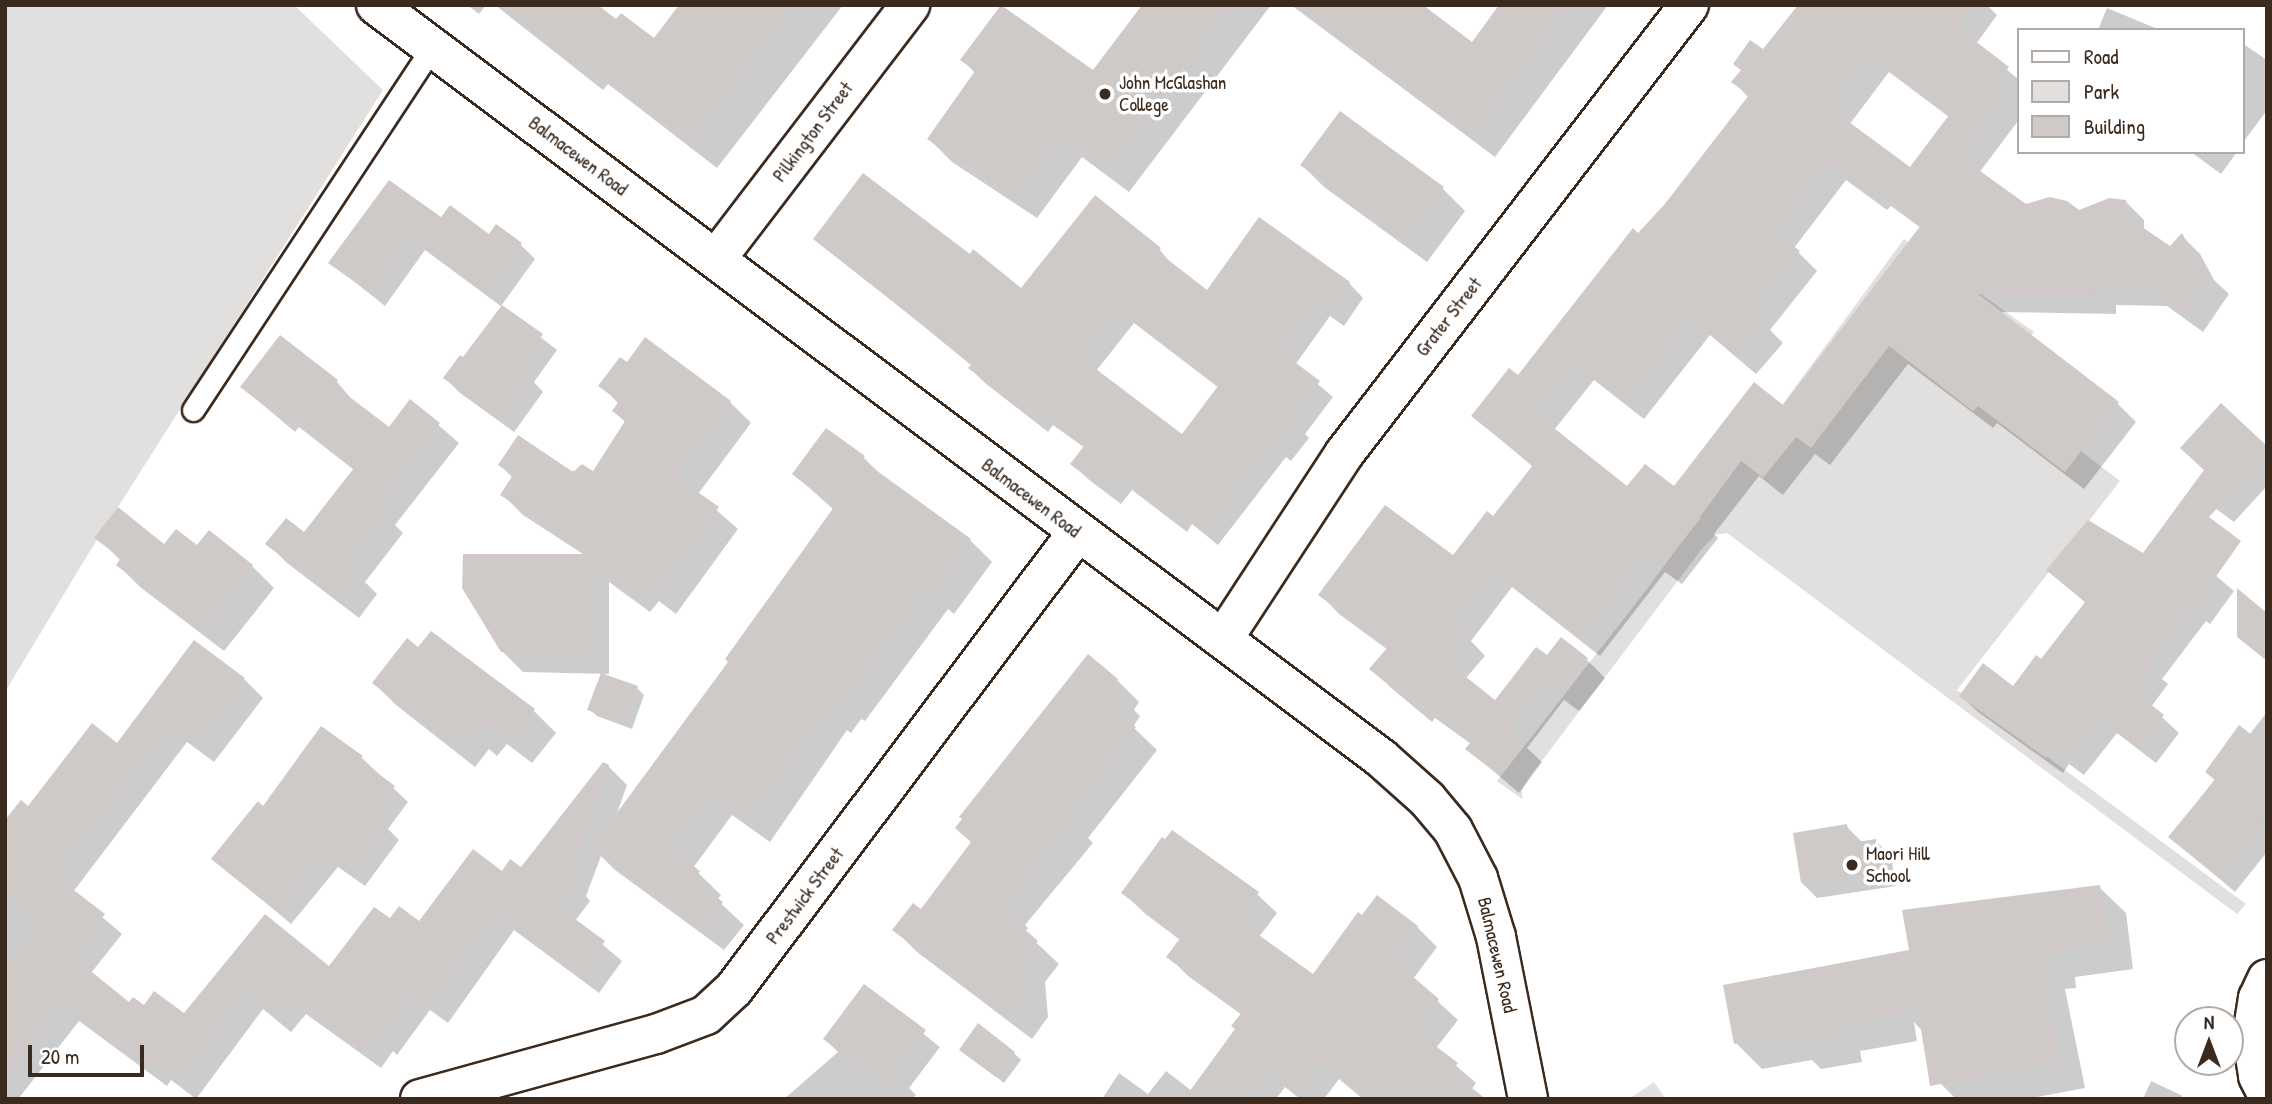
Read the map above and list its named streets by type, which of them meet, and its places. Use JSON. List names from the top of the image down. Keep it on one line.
{"streets":{"street":["Pilkington Street","Balmacewen Road","Grater Street","Prestwick Street"]},"crossings":[["Pilkington Street","Balmacewen Road"],["Balmacewen Road","Grater Street"],["Balmacewen Road","Prestwick Street"]],"places":["John McGlashan College","Maori Hill School"],"legend":["Road","Park","Building"],"scale_bar":"20 m","north":"top"}
